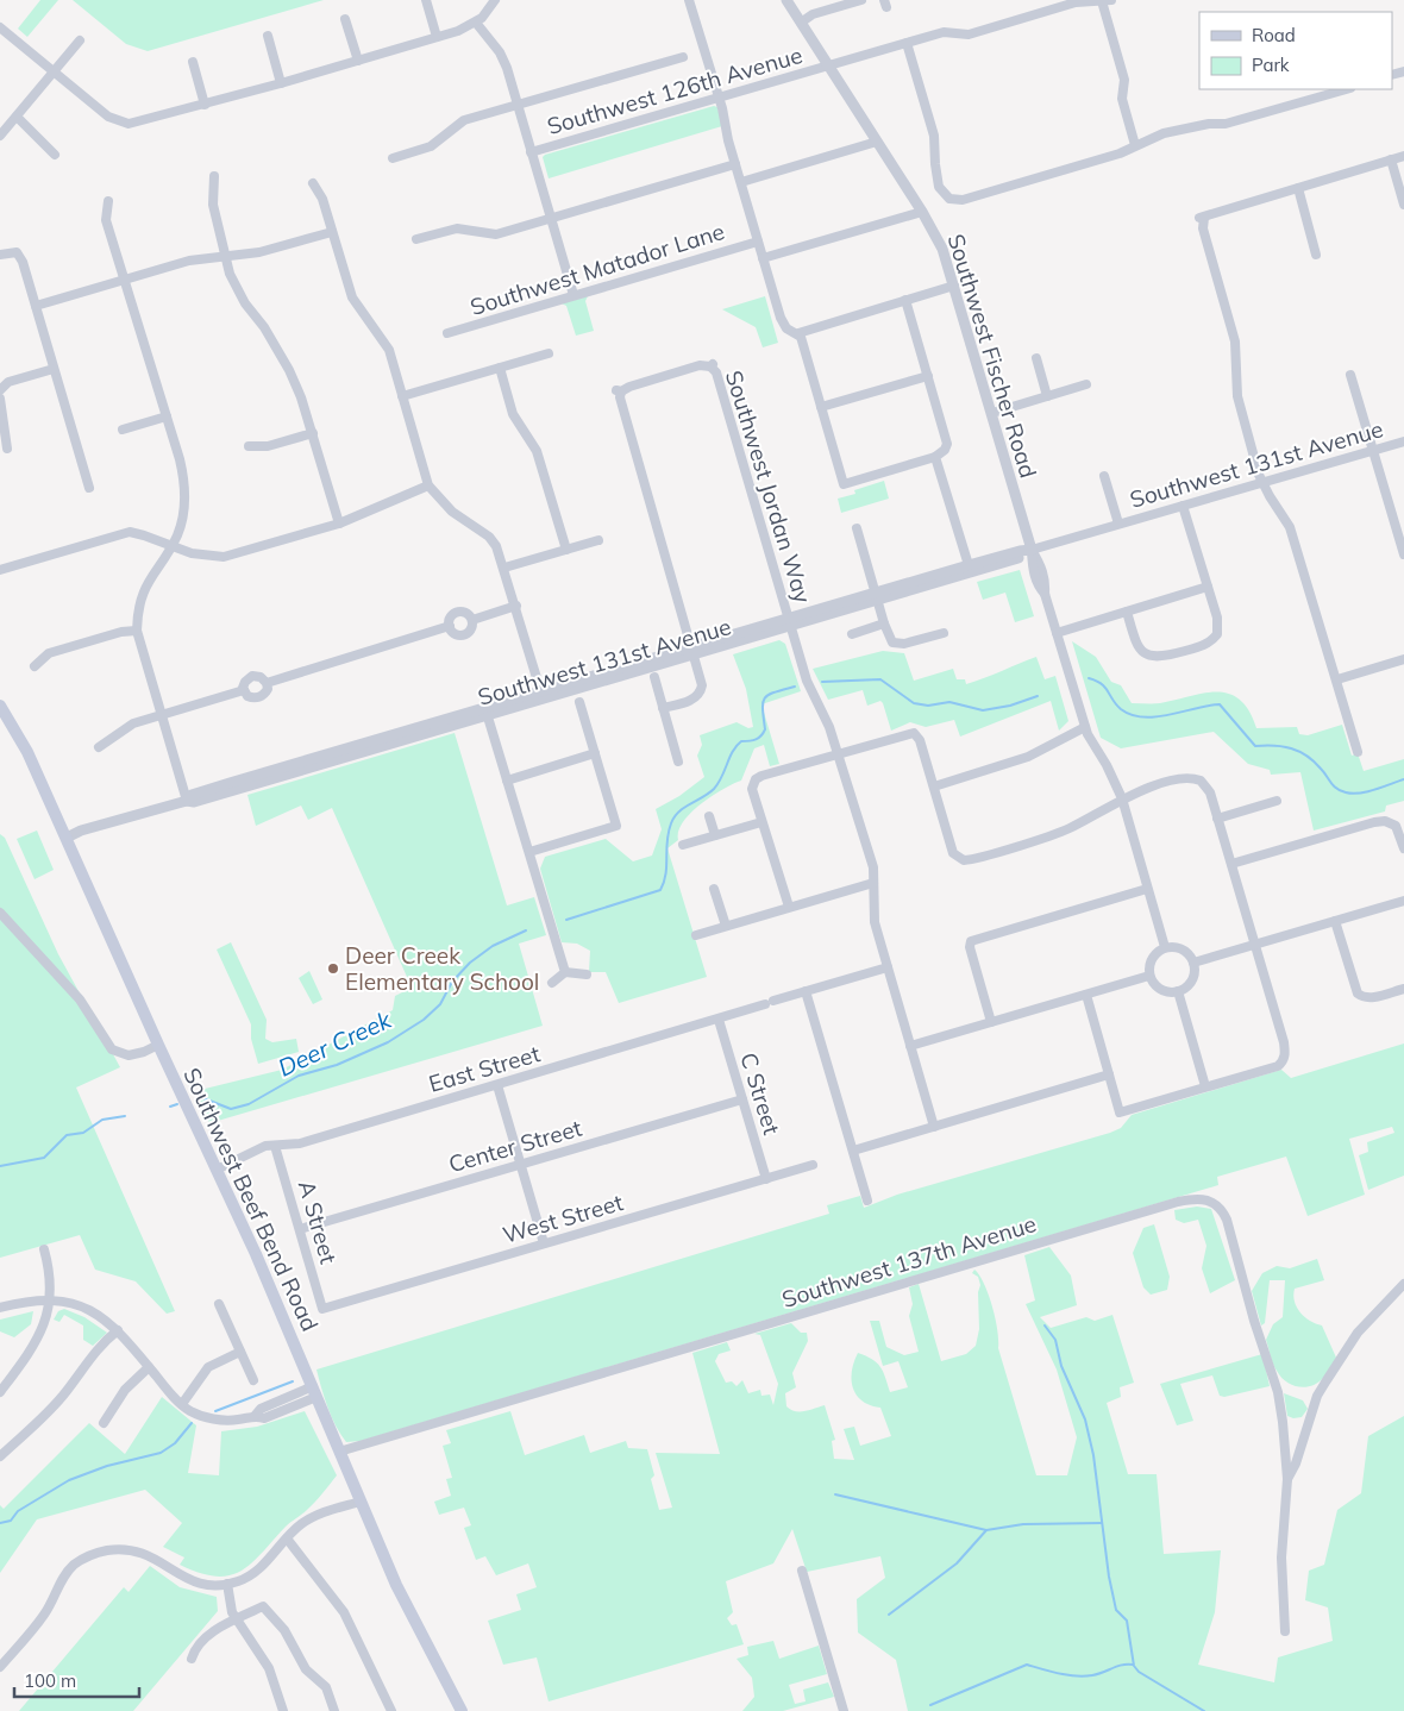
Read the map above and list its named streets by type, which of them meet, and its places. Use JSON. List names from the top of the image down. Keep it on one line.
{"streets":{"main road":["Southwest Beef Bend Road"],"street":["Southwest 126th Avenue","Southwest Matador Lane","Southwest Fischer Road","Southwest 131st Avenue","Southwest Jordan Way","East Street","C Street","Center Street","West Street","A Street","Southwest 137th Avenue"]},"crossings":[["Southwest 126th Avenue","Southwest Fischer Road"],["Southwest Fischer Road","Southwest 131st Avenue"],["Southwest 131st Avenue","Southwest Jordan Way"],["Southwest 131st Avenue","Southwest Beef Bend Road"],["Southwest Jordan Way","East Street"],["East Street","C Street"],["East Street","Southwest Beef Bend Road"],["East Street","A Street"],["C Street","Center Street"],["C Street","West Street"],["Center Street","A Street"],["Southwest Beef Bend Road","Southwest 137th Avenue"],["West Street","A Street"]],"water":["Deer Creek"],"places":["Deer Creek Elementary School"],"legend":["Road","Park"],"scale_bar":"100 m"}
